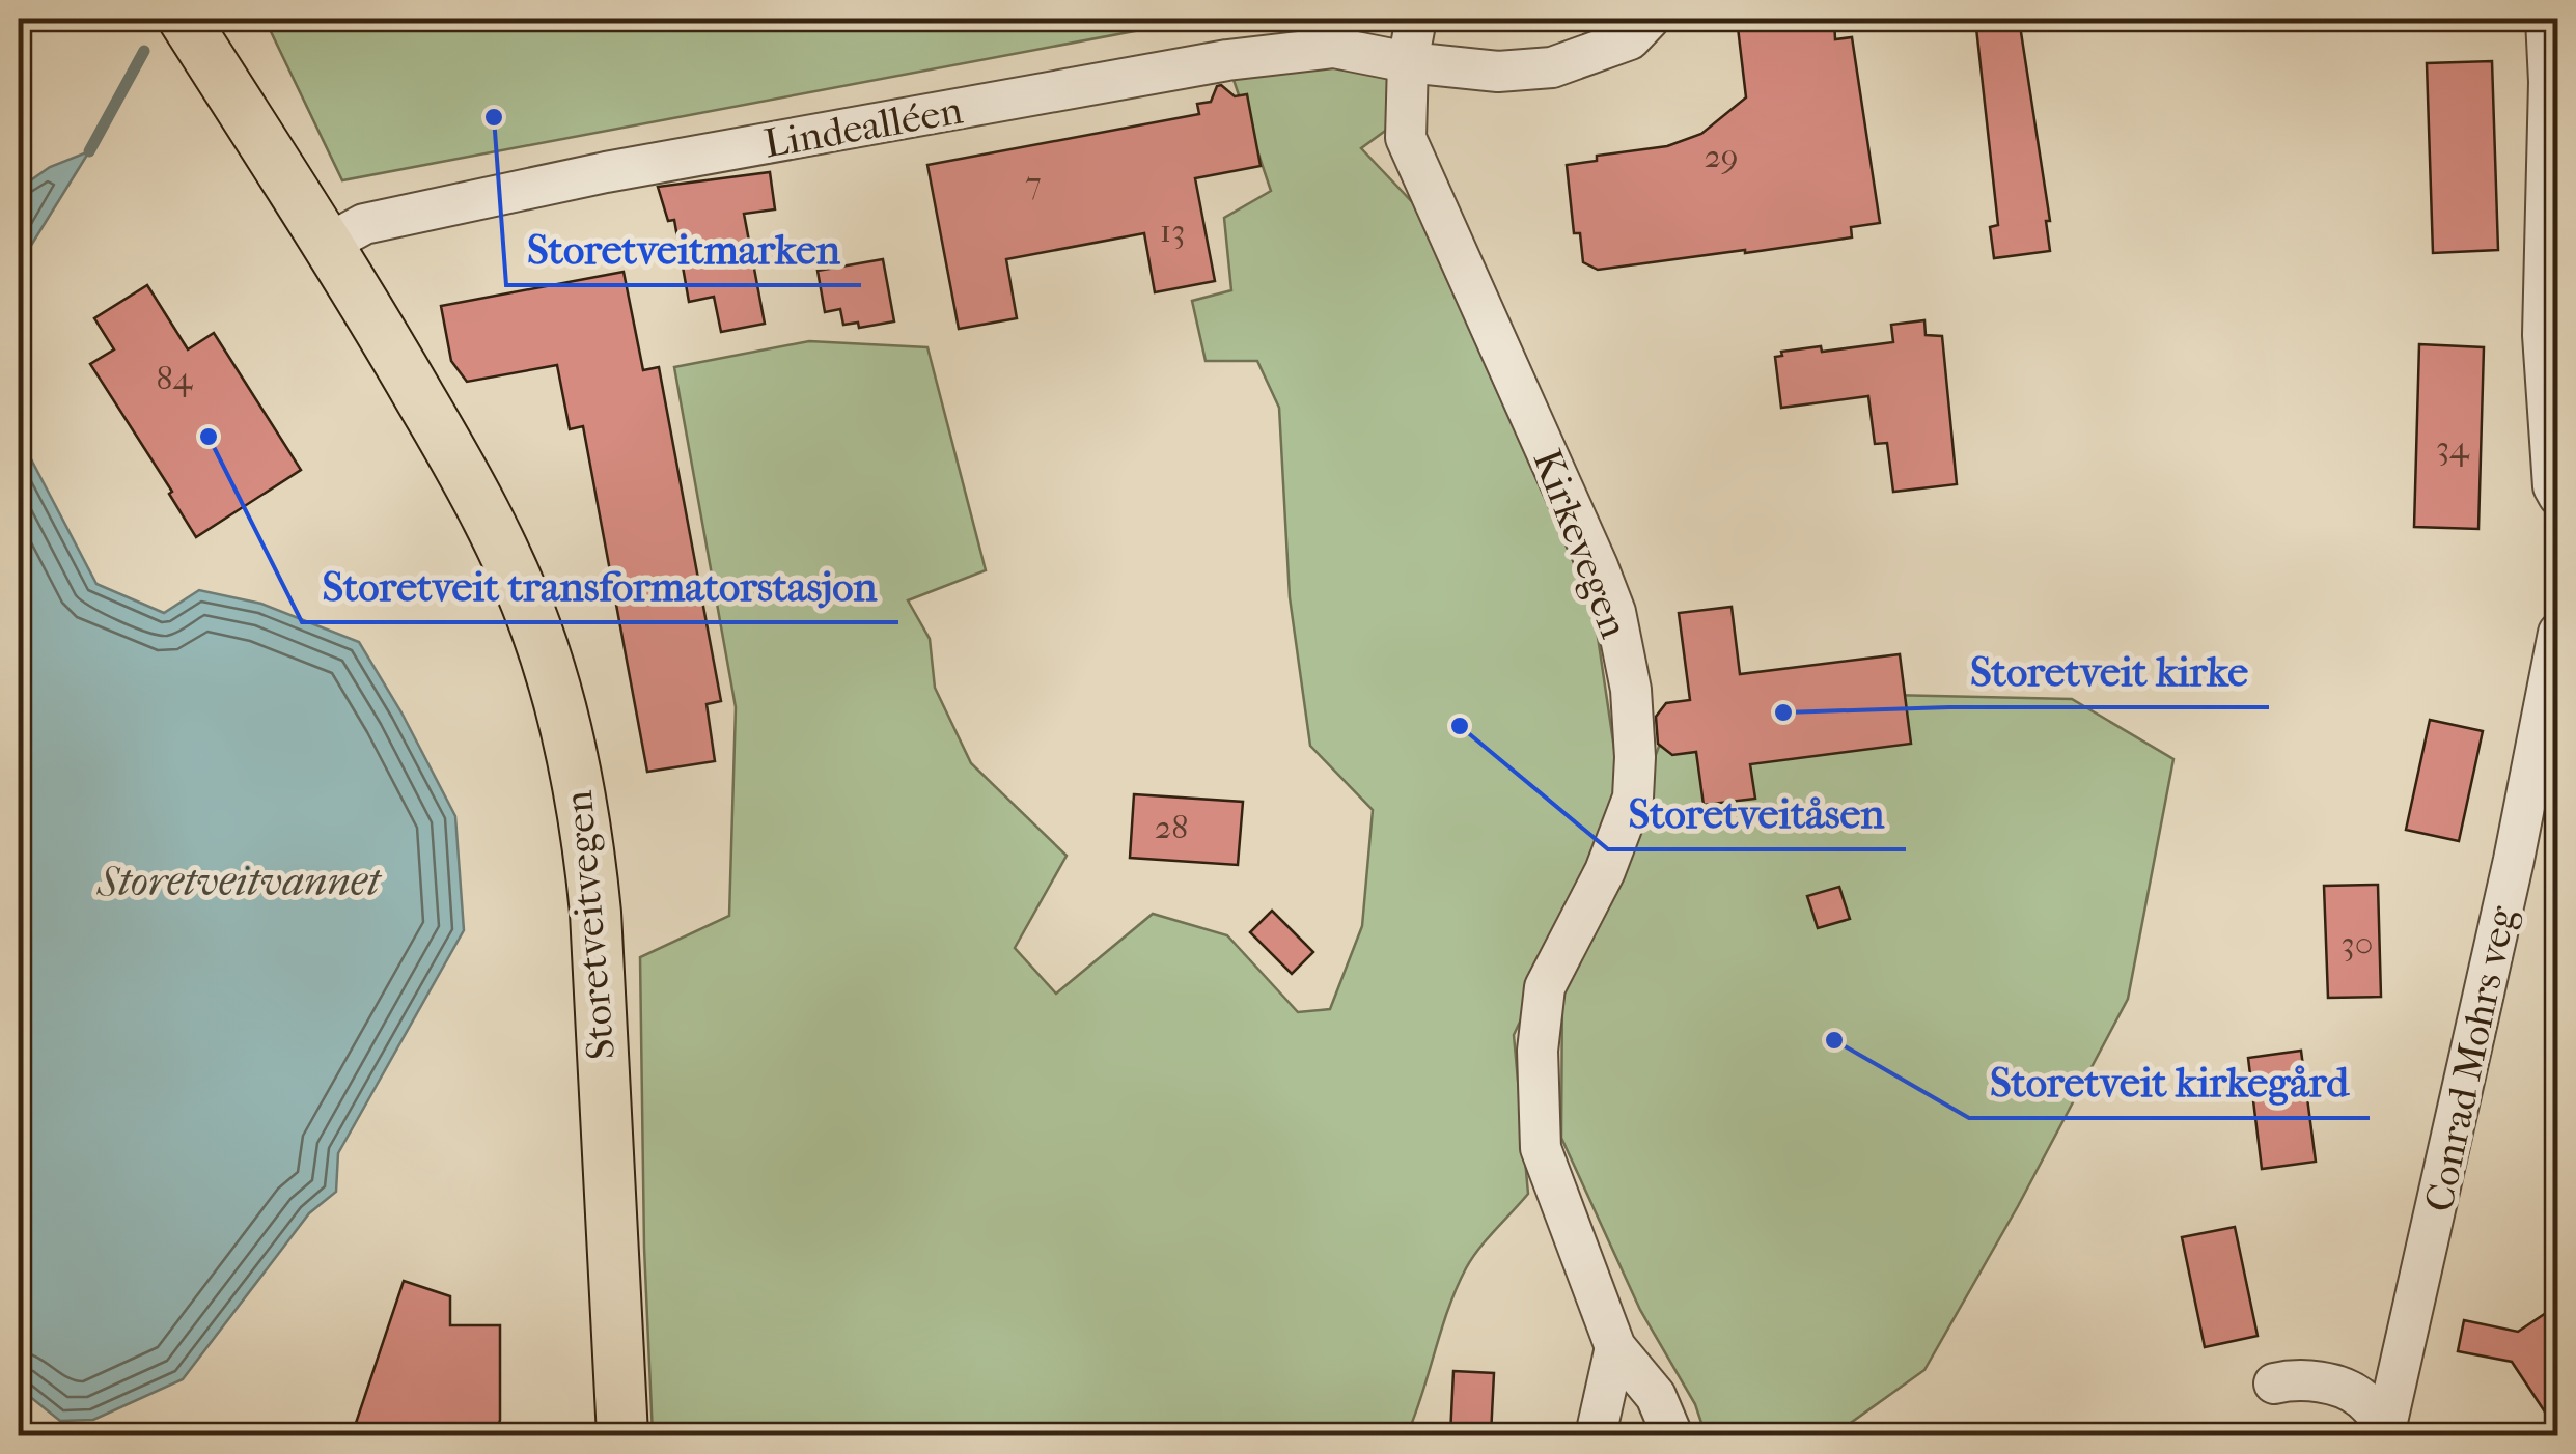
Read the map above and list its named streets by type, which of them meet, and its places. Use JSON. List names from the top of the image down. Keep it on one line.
{"streets":{"main road":["Storetveitvegen"],"street":["Lindealléen","Kirkevegen","Conrad Mohrs veg"]},"crossings":[["Lindealléen","Kirkevegen"],["Lindealléen","Storetveitvegen"]],"water":["Storetveitvannet"],"places":["Storetveitmarken","Storetveit transformatorstasjon","Storetveit kirke","Storetveitåsen","Storetveit kirkegård"],"house_numbers":["29","7","13","84","34","28","30"]}
